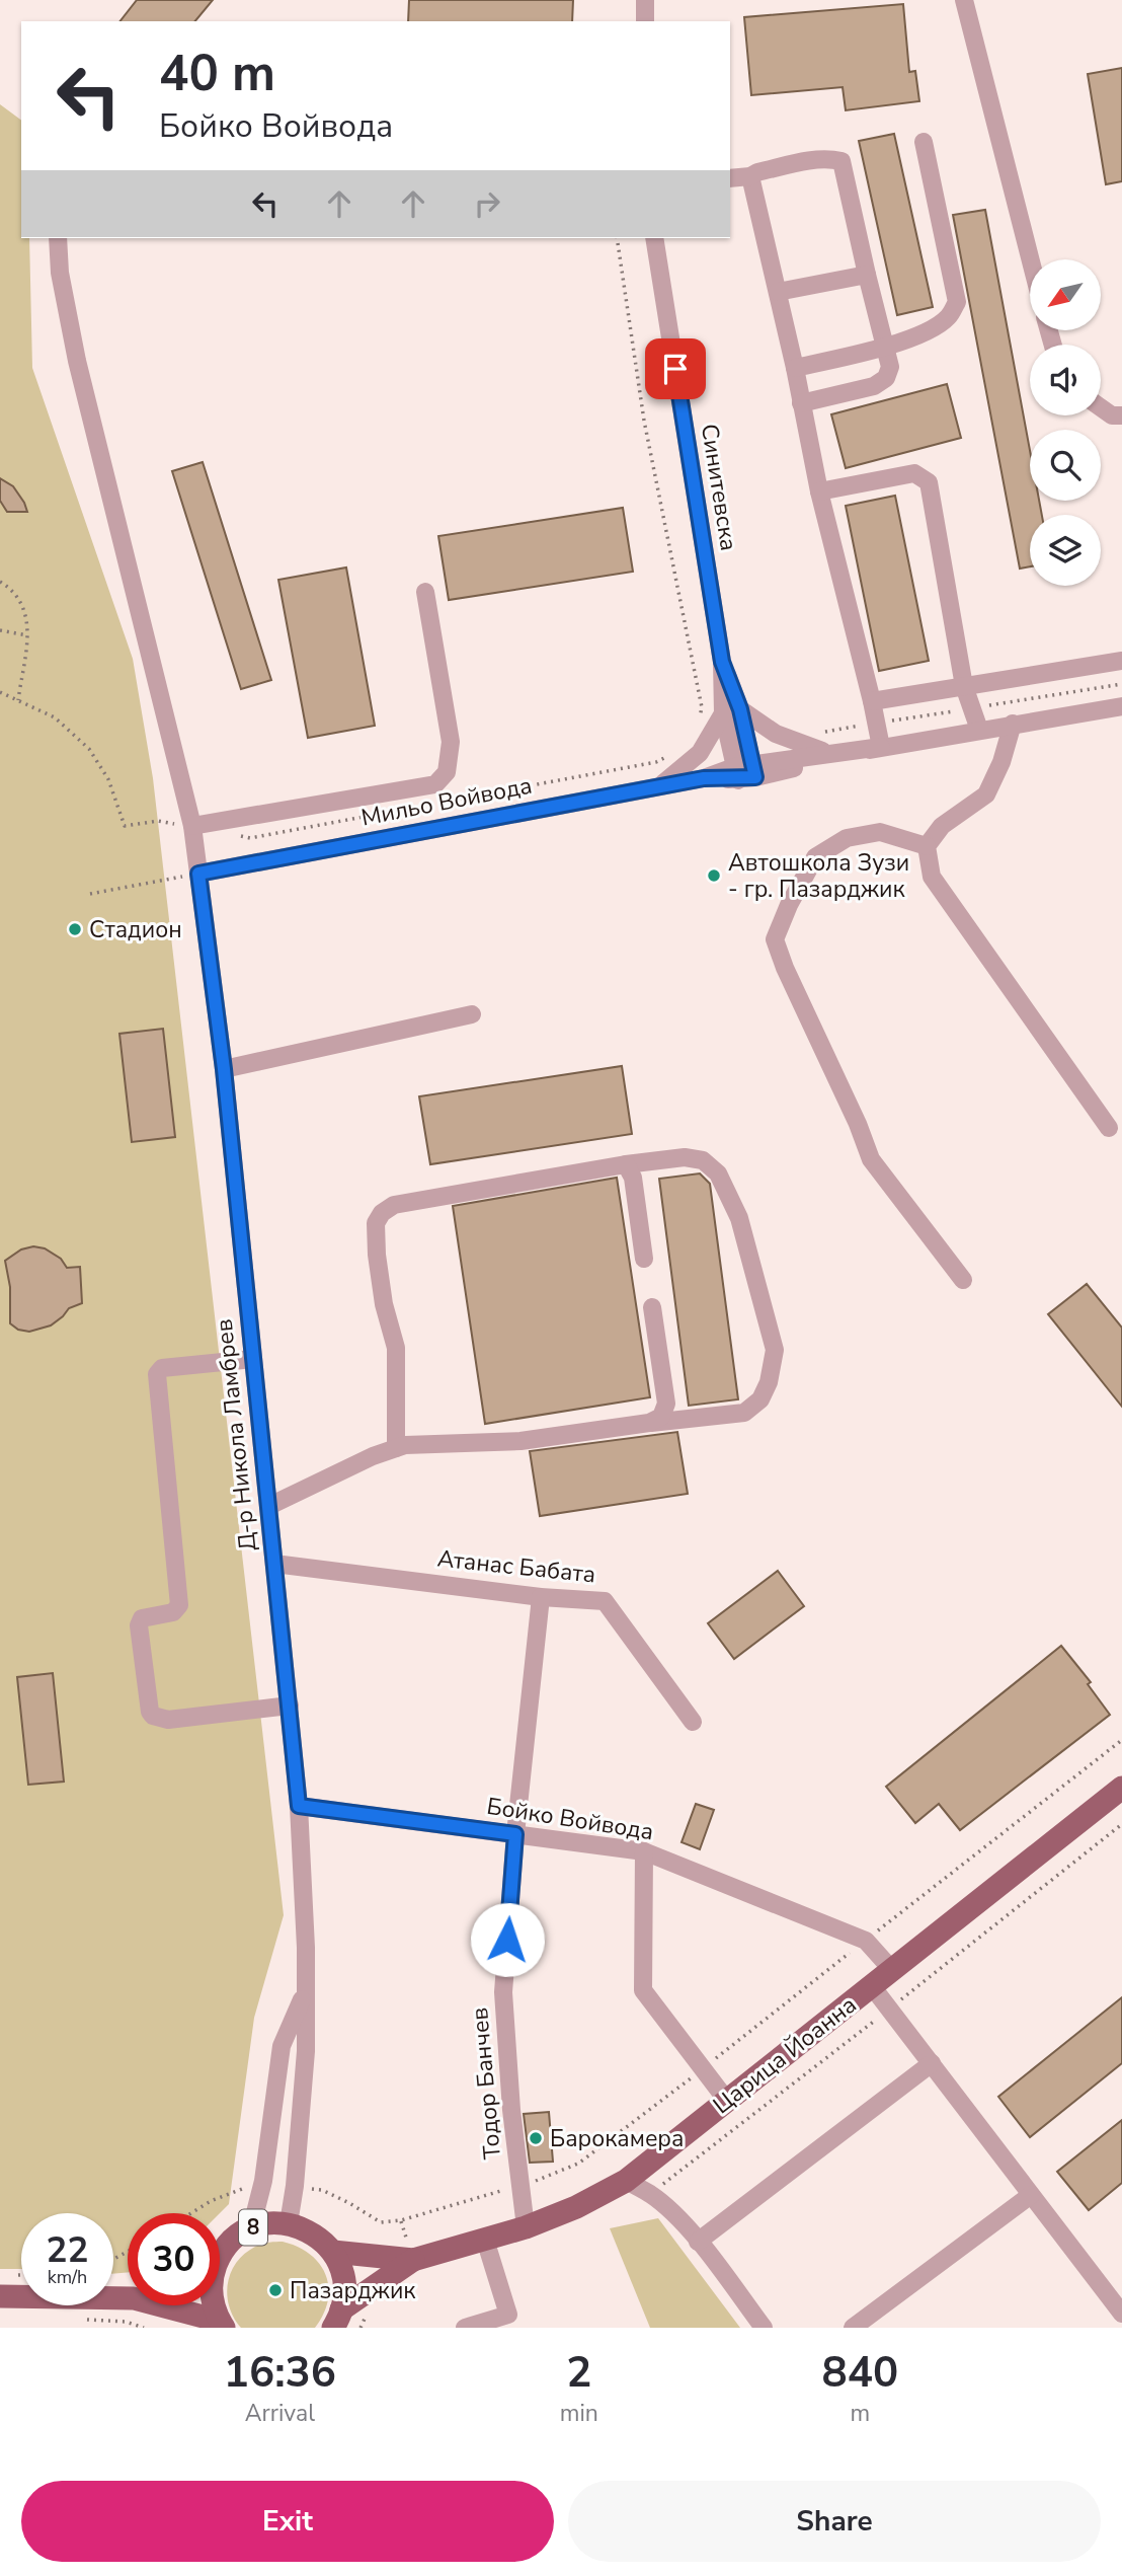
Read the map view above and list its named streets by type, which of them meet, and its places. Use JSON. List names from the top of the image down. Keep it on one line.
{"streets":{"main road":["Царица Йоанна","8"],"street":["Синитевска","Мильо Войвода","Д-р Никола Ламбрев","Атанас Бабата","Бойко Войвода","Тодор Банчев"]},"crossings":[["Синитевска","Мильо Войвода"],["Мильо Войвода","Д-р Никола Ламбрев"],["Д-р Никола Ламбрев","Атанас Бабата"],["Д-р Никола Ламбрев","Бойко Войвода"],["Д-р Никола Ламбрев","8"],["Атанас Бабата","Тодор Банчев"],["Бойко Войвода","Царица Йоанна"],["Бойко Войвода","Тодор Банчев"],["Царица Йоанна","Тодор Банчев"],["Царица Йоанна","8"]],"places":["Автошкола Зузи - гр. Пазарджик","Стадион","Барокамера","Пазарджик"],"north":"bottom left","page":{"turn":["40 m","Бойко Войвода"],"speed":"22 km/h","limit":"30","eta":["16:36","Arrival","2","min","840","m"],"buttons":["Exit","Share"]}}
